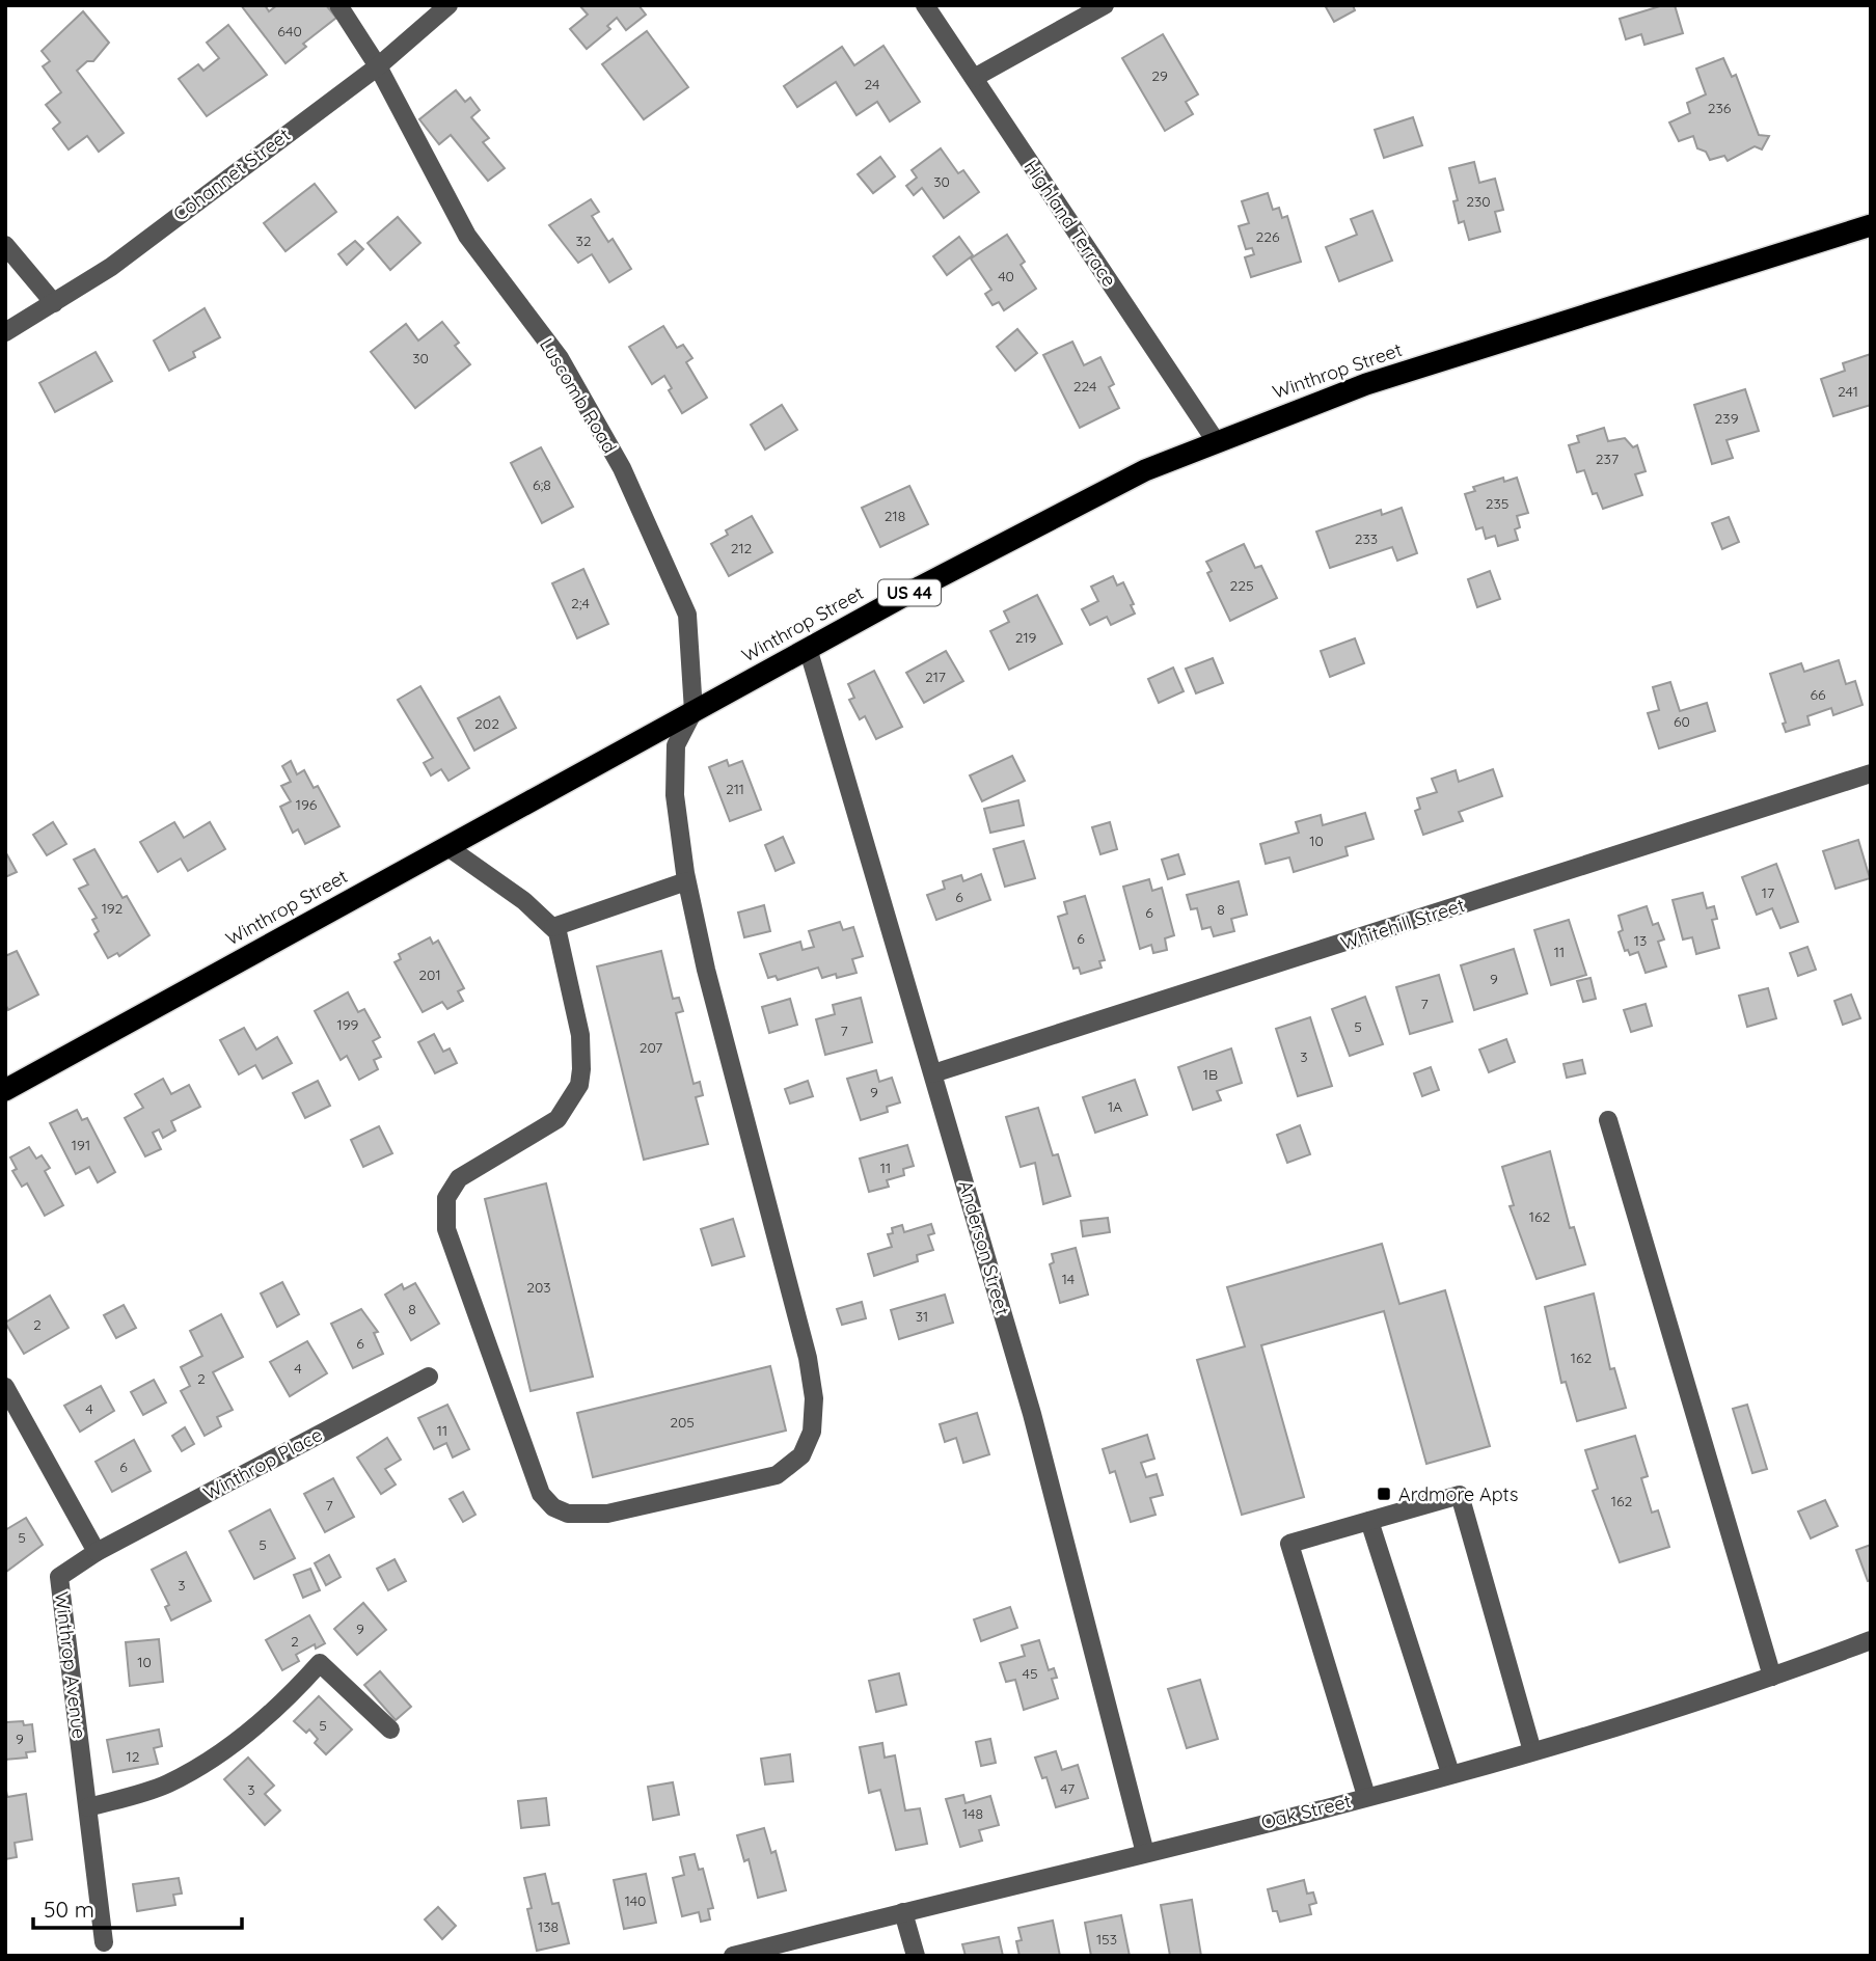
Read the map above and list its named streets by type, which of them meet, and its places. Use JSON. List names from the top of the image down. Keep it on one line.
{"streets":{"highway":["Winthrop Street","US 44"],"street":["Cohannet Street","Highland Terrace","Luscomb Road","Whitehill Street","Anderson Street","Winthrop Place","Winthrop Avenue","Oak Street"]},"crossings":[["Cohannet Street","Luscomb Road"],["Highland Terrace","Winthrop Street"],["Winthrop Street","Luscomb Road"],["Winthrop Street","Anderson Street"],["Whitehill Street","Anderson Street"],["Anderson Street","Oak Street"],["Winthrop Place","Winthrop Avenue"]],"places":{"transit":["Ardmore Apts"]},"house_numbers":["640","29","24","236","30","230","226","32","40","30","224","241","239","237","6;8","235","218","233","212","225","2;4","219","217","66","60","202","211","196","10","17","6","192","8","6","6","13","11","201","9","7","199","5","7","207","3","1B","9","1A","191","11","162","14","203","8","31","2","6","162","4","2","4","205","11","6","162","7","5","5","3","9","2","10","45","5","9","12","47","3","148","140","138","153"],"scale_bar":"50 m"}
